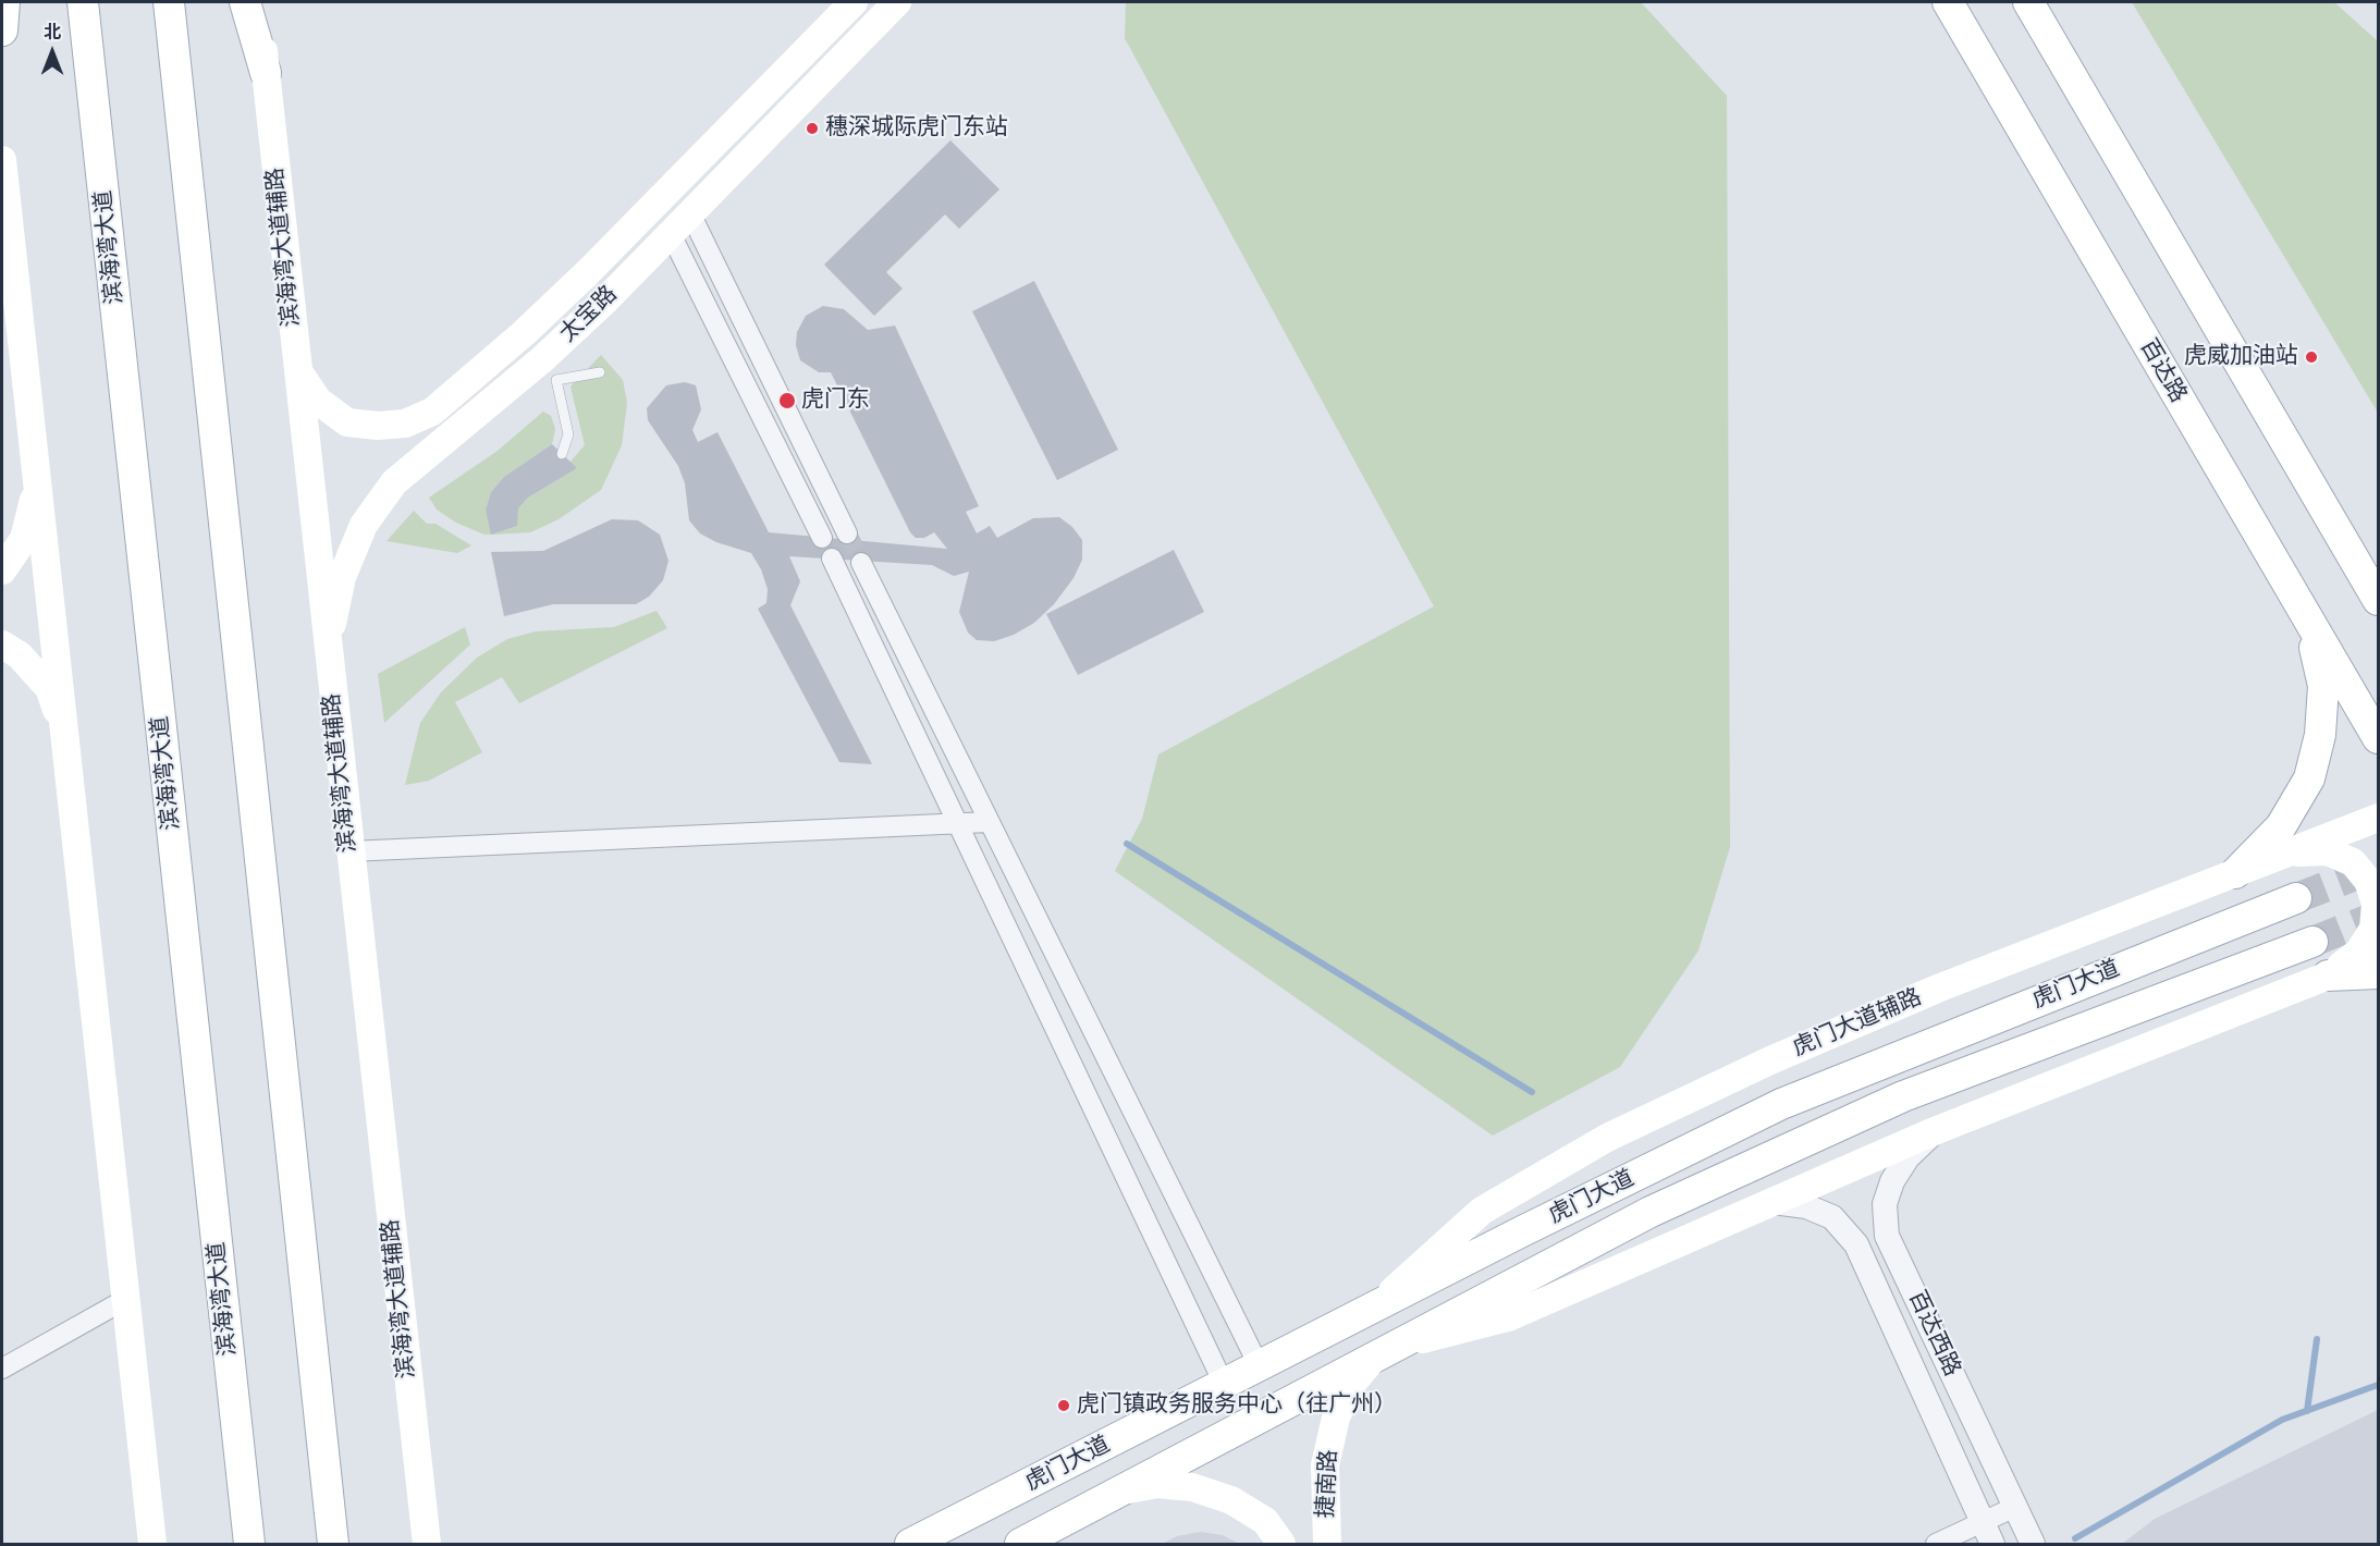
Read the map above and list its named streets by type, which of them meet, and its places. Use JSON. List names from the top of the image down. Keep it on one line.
{"streets":{"main road":["滨海湾大道","滨海湾大道辅路","太宝路","百达路","虎门大道","虎门大道辅路","捷南路"],"street":["百达西路"]},"crossings":[["滨海湾大道辅路","太宝路"],["虎门大道","虎门大道辅路"],["虎门大道","捷南路"]],"places":["穗深城际虎门东站","虎威加油站","虎门东","虎门镇政务服务中心（往广州）"],"north":"top"}
